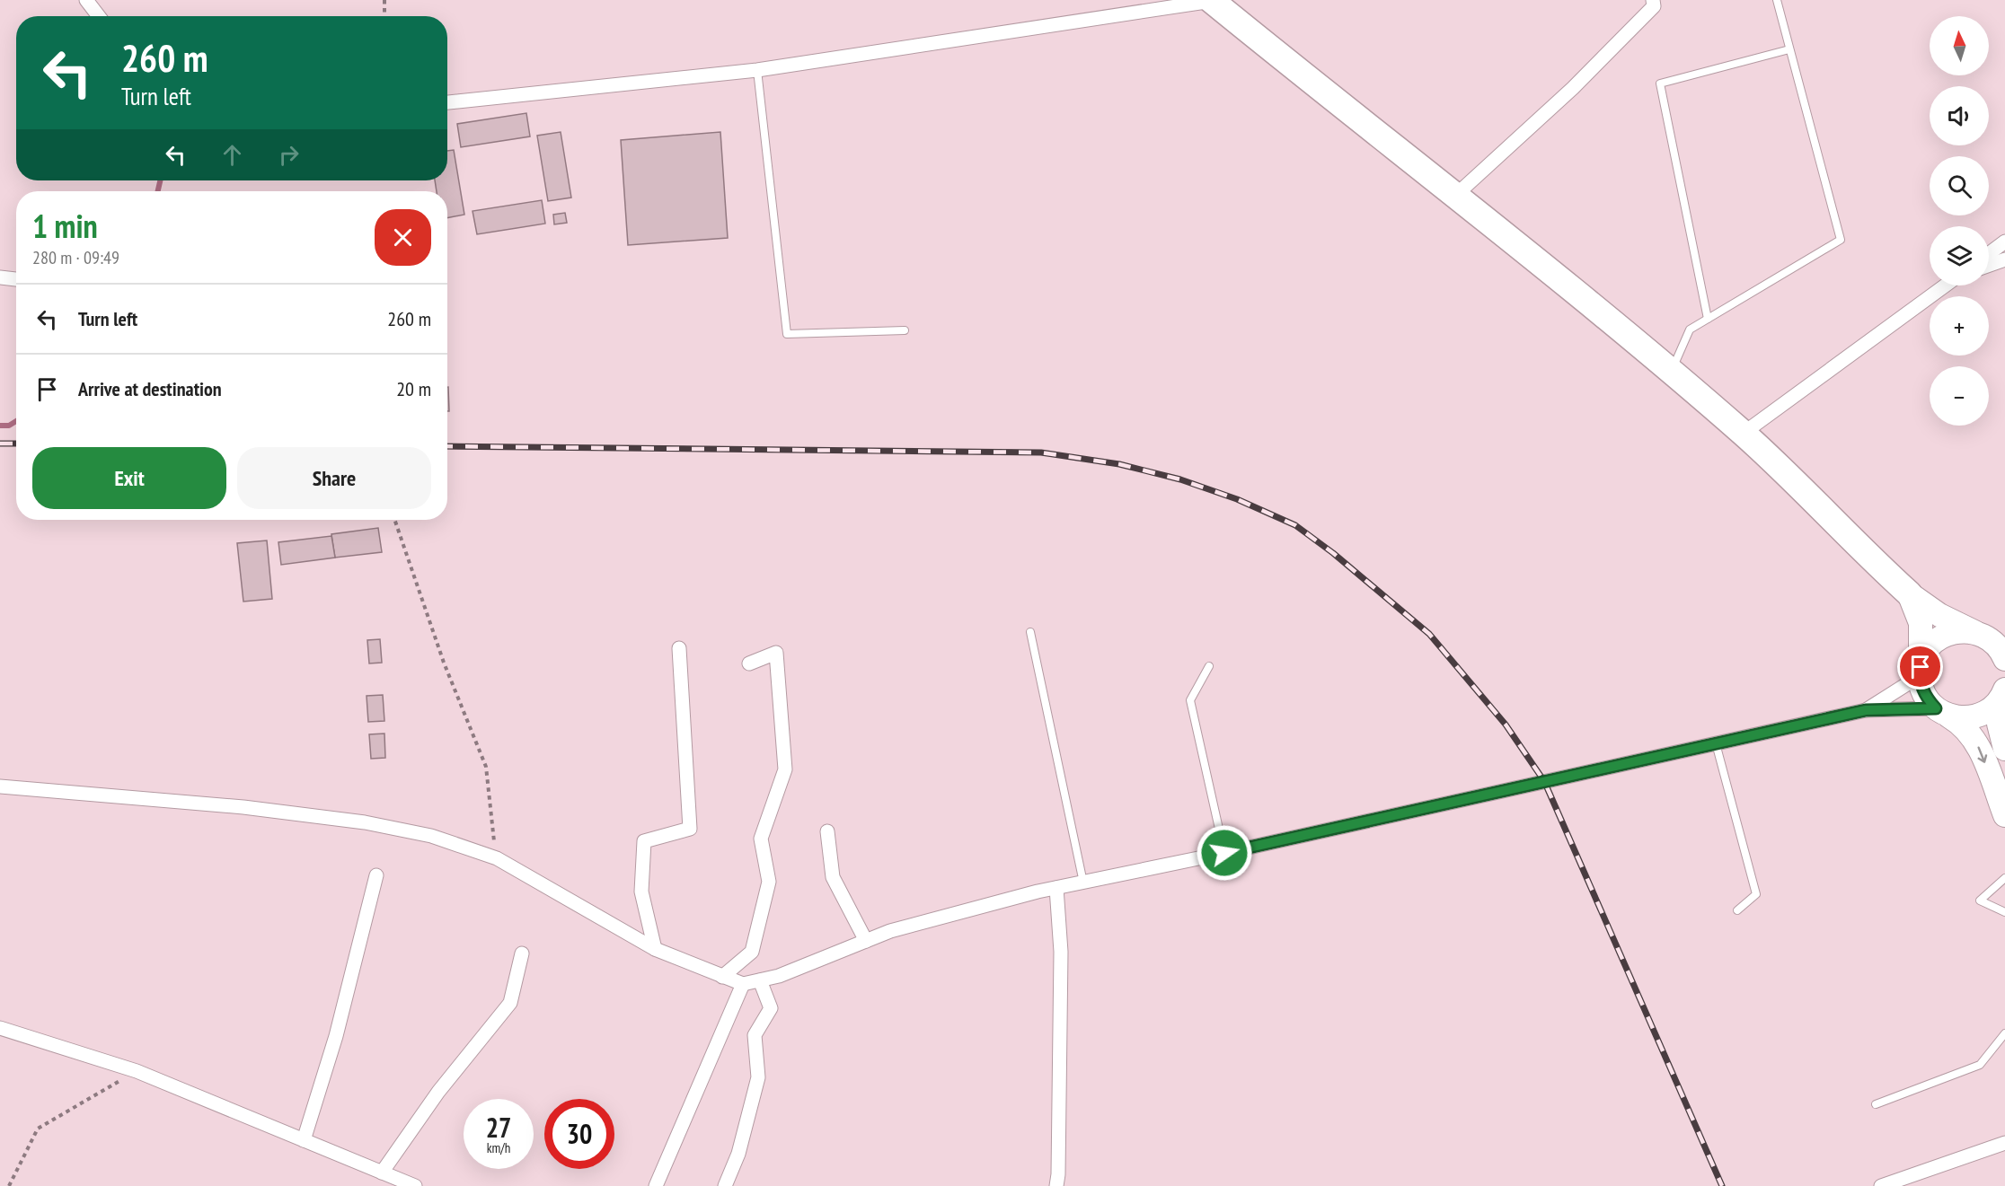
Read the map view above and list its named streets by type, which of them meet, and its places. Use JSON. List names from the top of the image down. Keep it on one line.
{"north":"top","page":{"map_buttons":["+","−"],"turn":["260 m","Turn left"],"heading":["1 min","280 m · 09:49"],"list":[{"name":"Turn left","value":"260 m"},{"name":"Arrive at destination","value":"20 m"}],"buttons":["Exit","Share"],"speed":"27 km/h","limit":"30"}}
